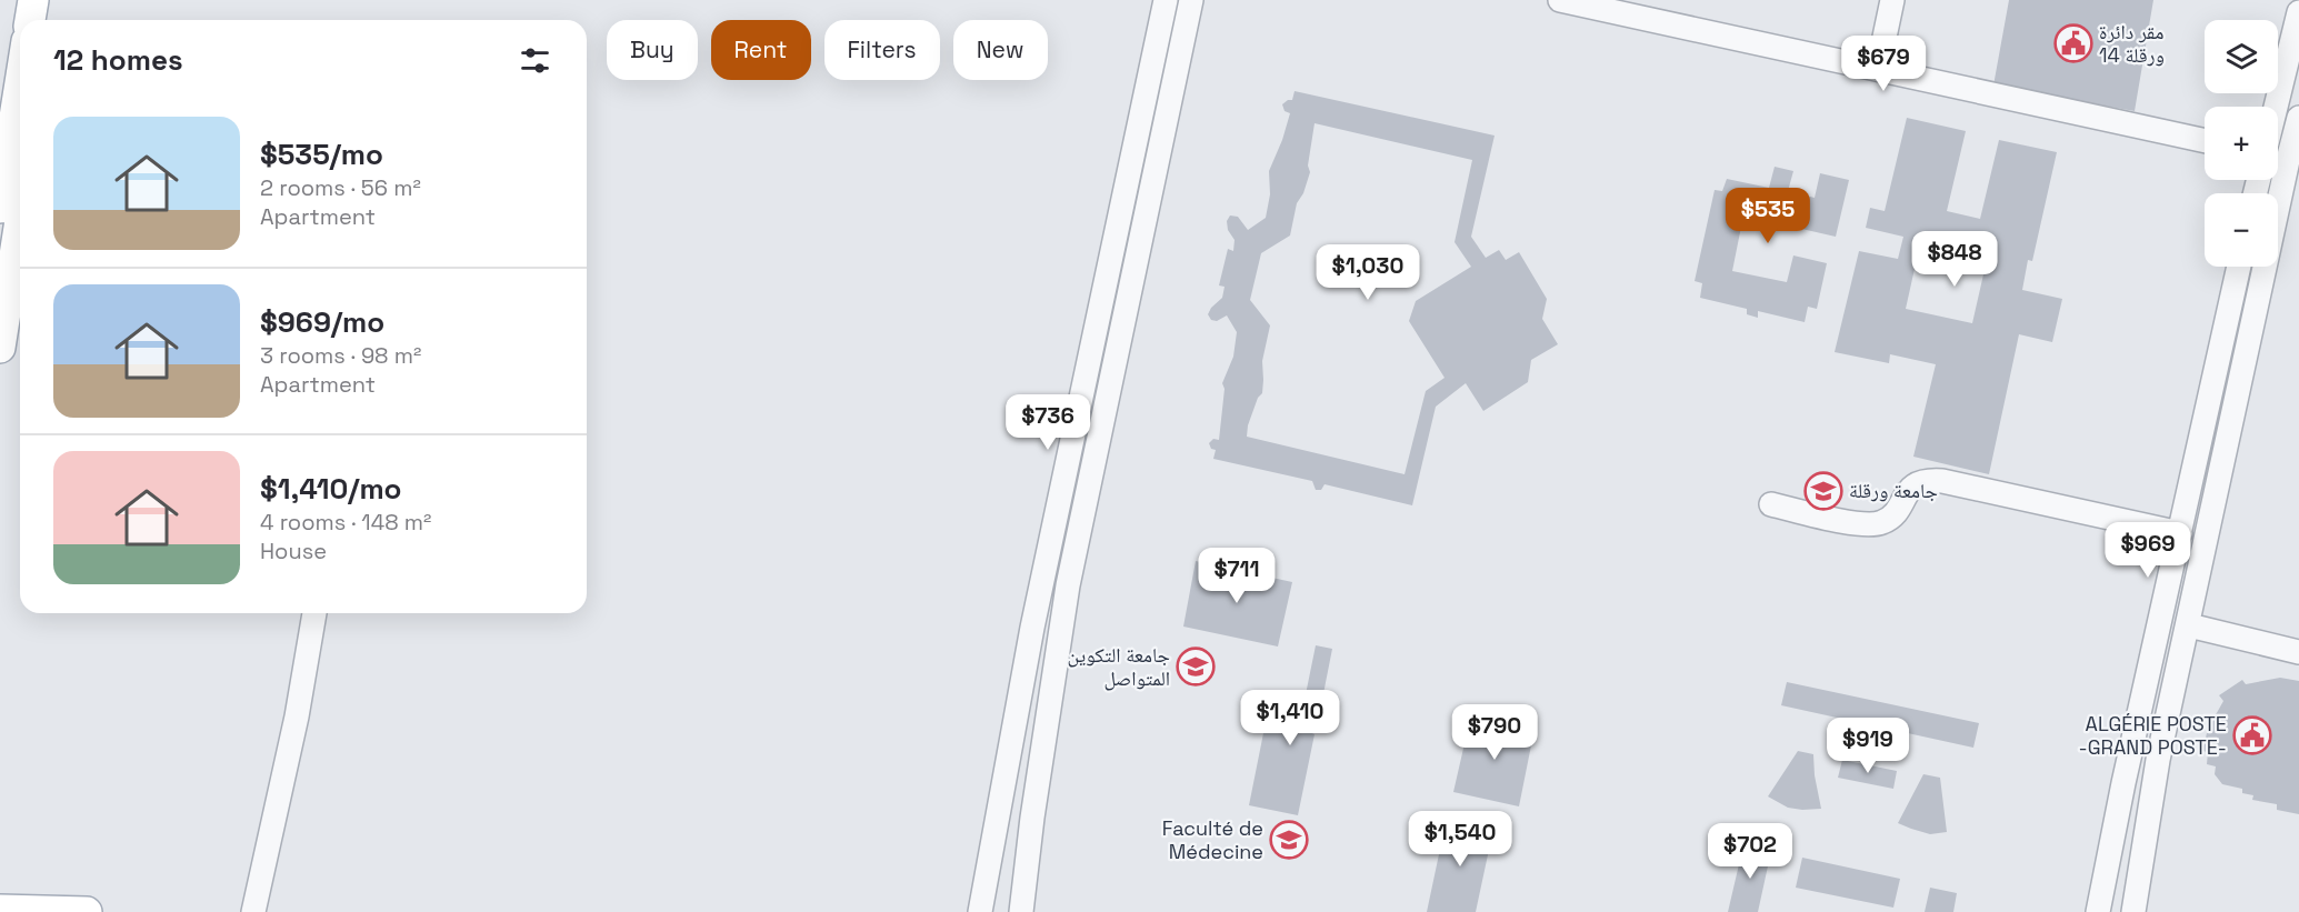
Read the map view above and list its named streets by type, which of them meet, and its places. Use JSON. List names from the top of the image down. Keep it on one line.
{"places":{"public building":["مقر دائرة ورقلة 14","ALGÉRIE POSTE -GRAND POSTE-"],"school or university":["جامعة ورقلة","جامعة التكوين المتواصل","Faculté de Médecine"]},"page":{"map_buttons":["+","−"],"chip":["Buy","Rent","Filters","New"],"heading":"12 homes","price":["$679","$535","$848","$1,030","$736","$969","$711","$1,410","$790","$919","$1,540","$702"],"list":[{"name":"$535/mo","note":"2 rooms · 56 m² · Apartment"},{"name":"$969/mo","note":"3 rooms · 98 m² · Apartment"},{"name":"$1,410/mo","note":"4 rooms · 148 m² · House"}]}}
